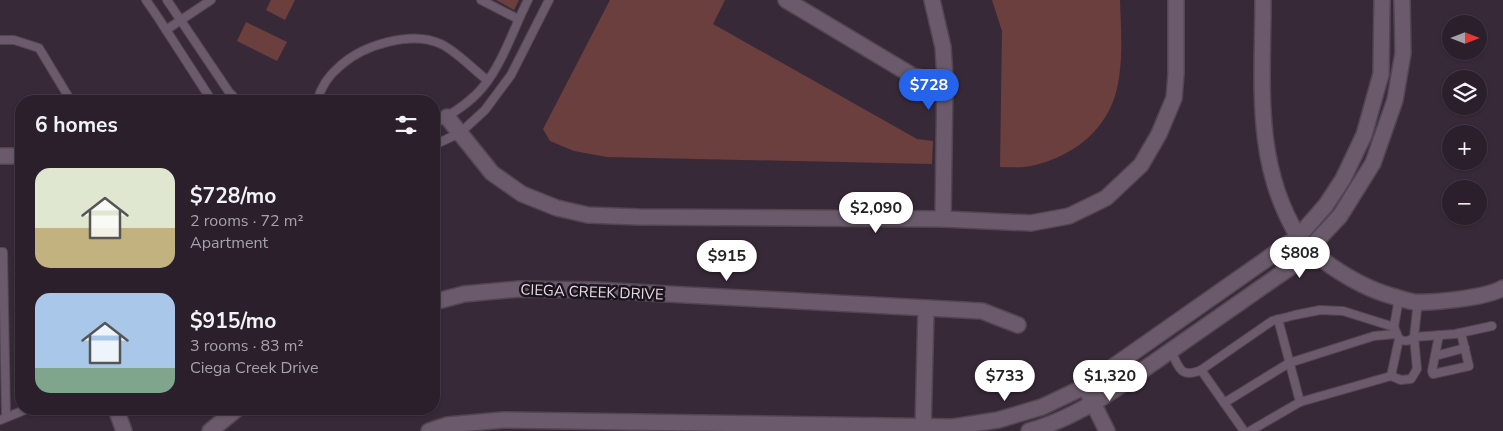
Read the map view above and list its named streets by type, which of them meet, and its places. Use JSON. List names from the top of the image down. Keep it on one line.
{"streets":{"street":["CIEGA CREEK DRIVE"]},"north":"right","page":{"map_buttons":["+","−"],"price":["$728","$2,090","$808","$915","$733","$1,320"],"heading":"6 homes","list":[{"name":"$728/mo","note":"2 rooms · 72 m² · Apartment"},{"name":"$915/mo","note":"3 rooms · 83 m² · Ciega Creek Drive"}]}}
